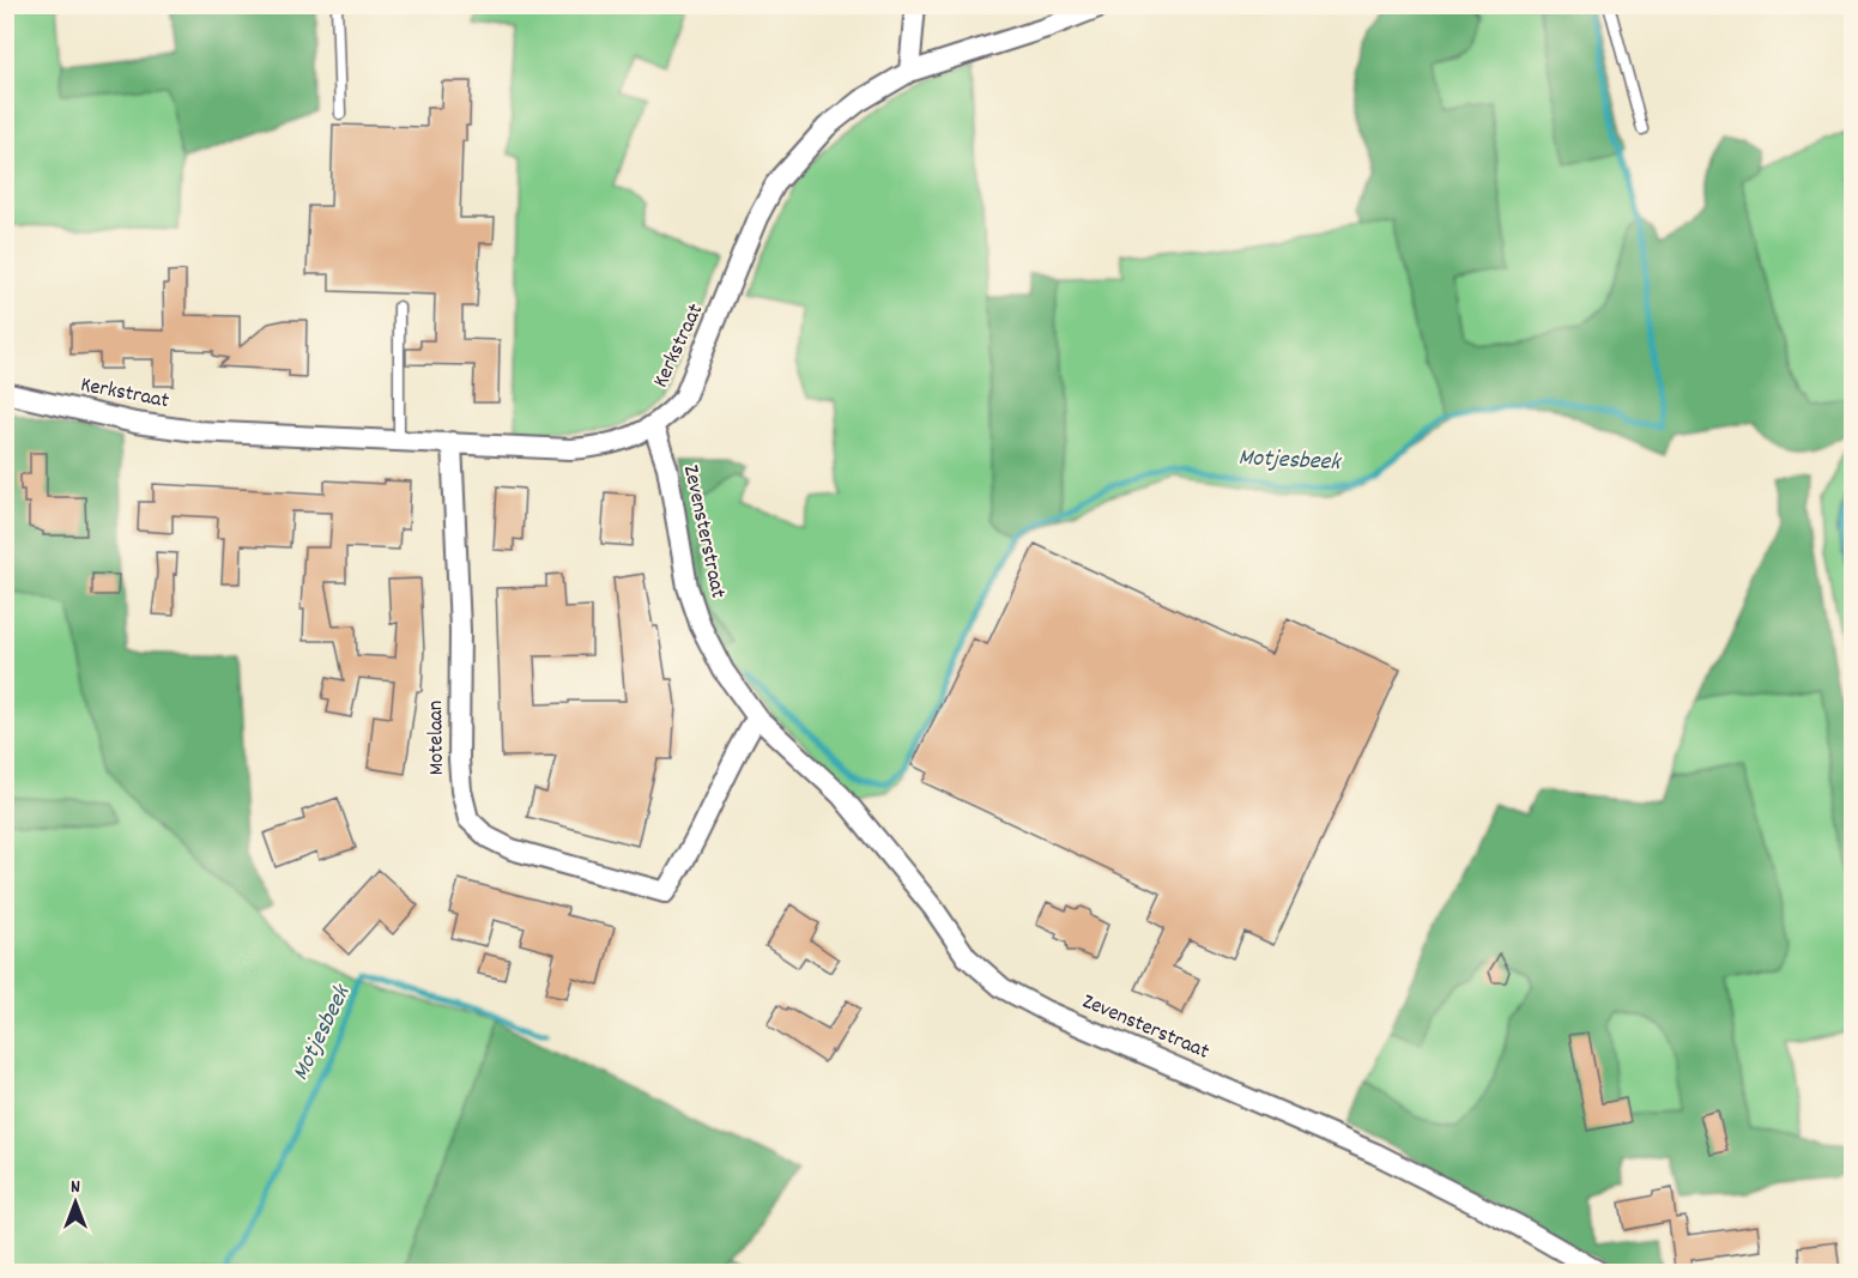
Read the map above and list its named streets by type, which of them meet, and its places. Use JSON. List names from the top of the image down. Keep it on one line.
{"streets":{"street":["Kerkstraat","Zevensterstraat","Motelaan"]},"crossings":[["Kerkstraat","Zevensterstraat"],["Kerkstraat","Motelaan"],["Zevensterstraat","Motelaan"]],"water":["Motjesbeek"],"north":"top"}
